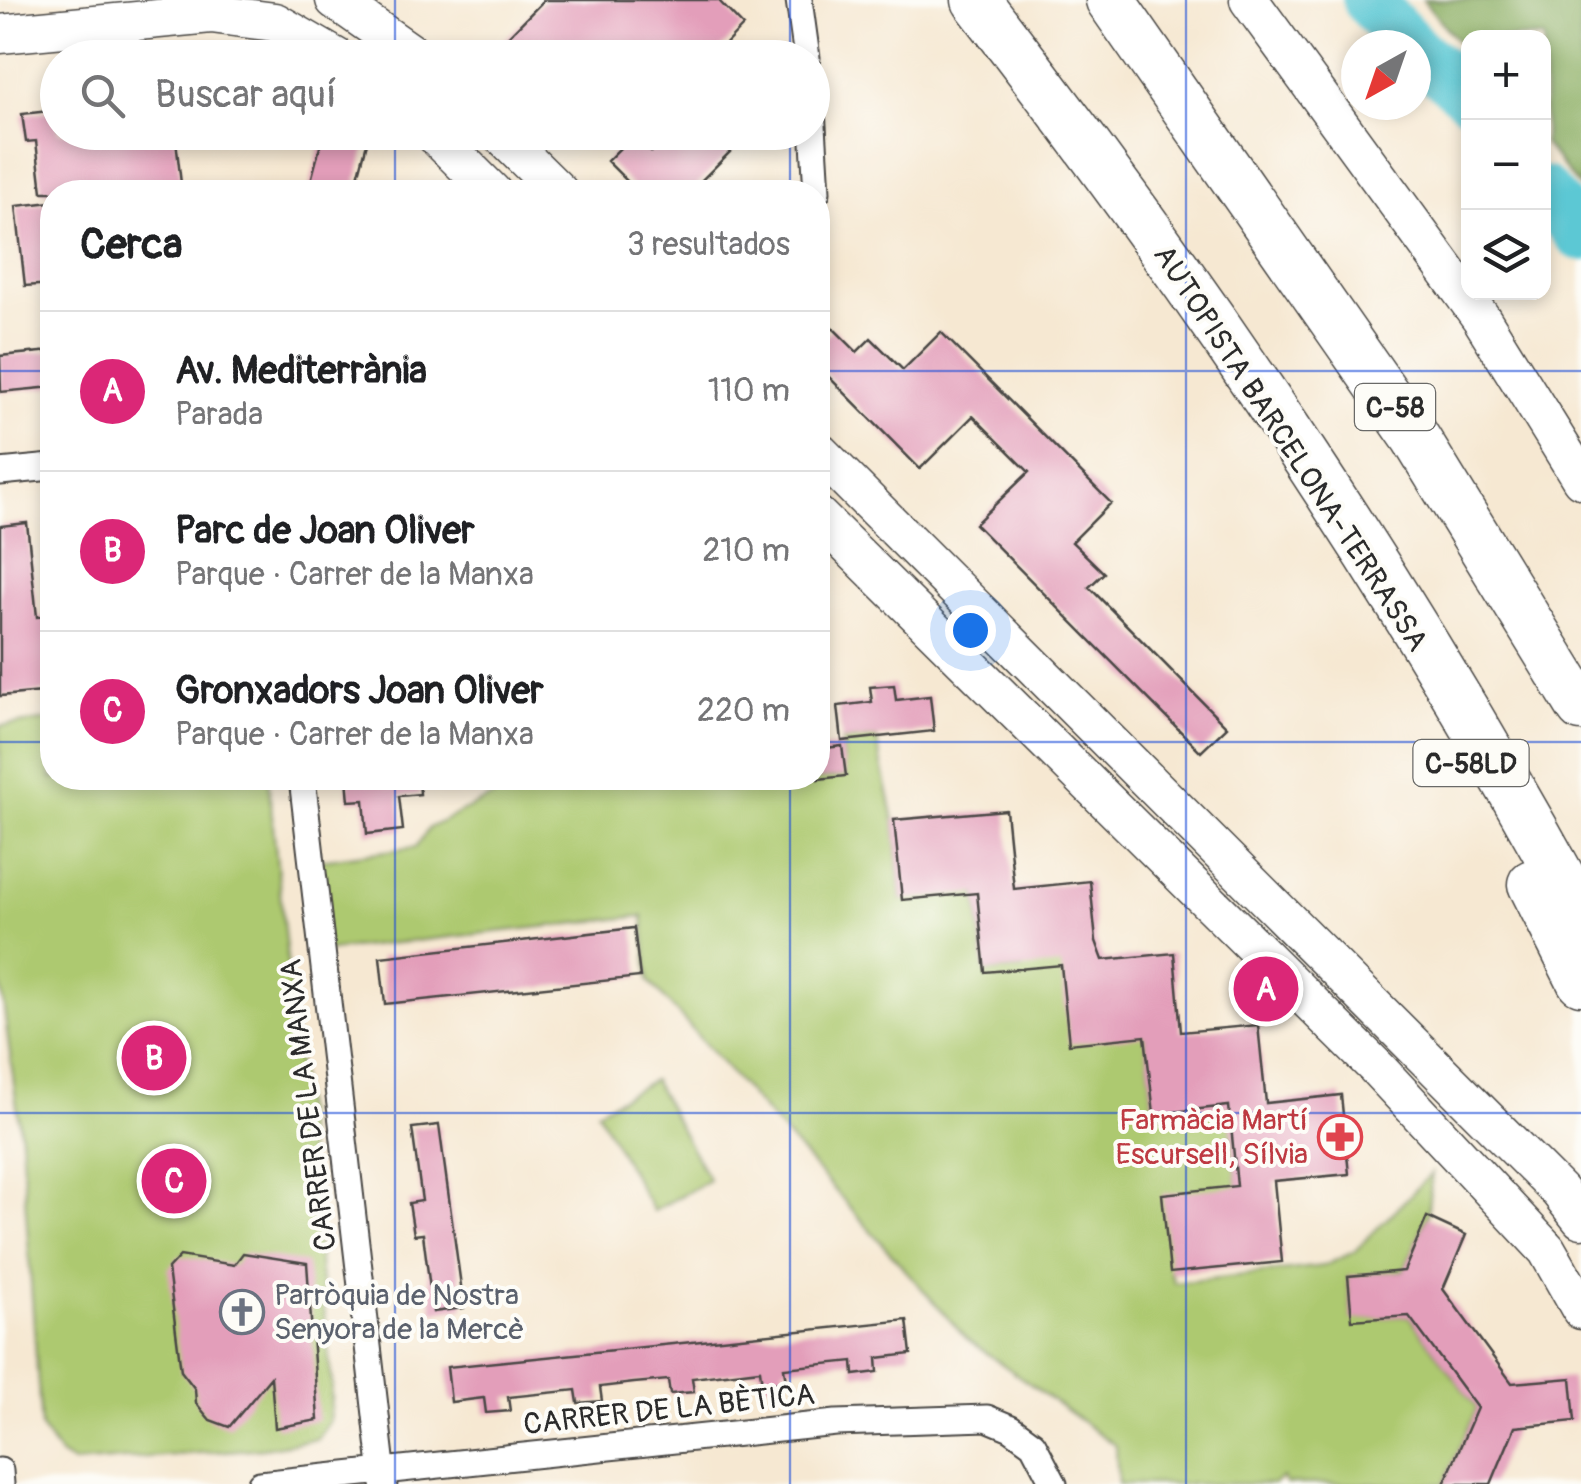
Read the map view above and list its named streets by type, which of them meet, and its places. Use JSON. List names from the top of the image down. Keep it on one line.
{"streets":{"highway":["C-58","AUTOPISTA BARCELONA-TERRASSA","C-58LD"],"street":["CARRER DE LA MANXA","CARRER DE LA BÈTICA"]},"crossings":[["AUTOPISTA BARCELONA-TERRASSA","C-58LD"],["CARRER DE LA MANXA","CARRER DE LA BÈTICA"]],"places":{"pharmacy":["Farmàcia Martí Escursell, Sílvia"],"church":["Parròquia de Nostra Senyora de la Mercè"]},"north":"bottom left","page":{"map_buttons":["+","−"],"search":"Buscar aquí","heading":["Cerca","3 resultados"],"list":[{"mark":"A","name":"Av. Mediterrània","note":"Parada","value":"110 m"},{"mark":"B","name":"Parc de Joan Oliver","note":"Parque · Carrer de la Manxa","value":"210 m"},{"mark":"C","name":"Gronxadors Joan Oliver","note":"Parque · Carrer de la Manxa","value":"220 m"}],"pins":["A","B","C"]}}
